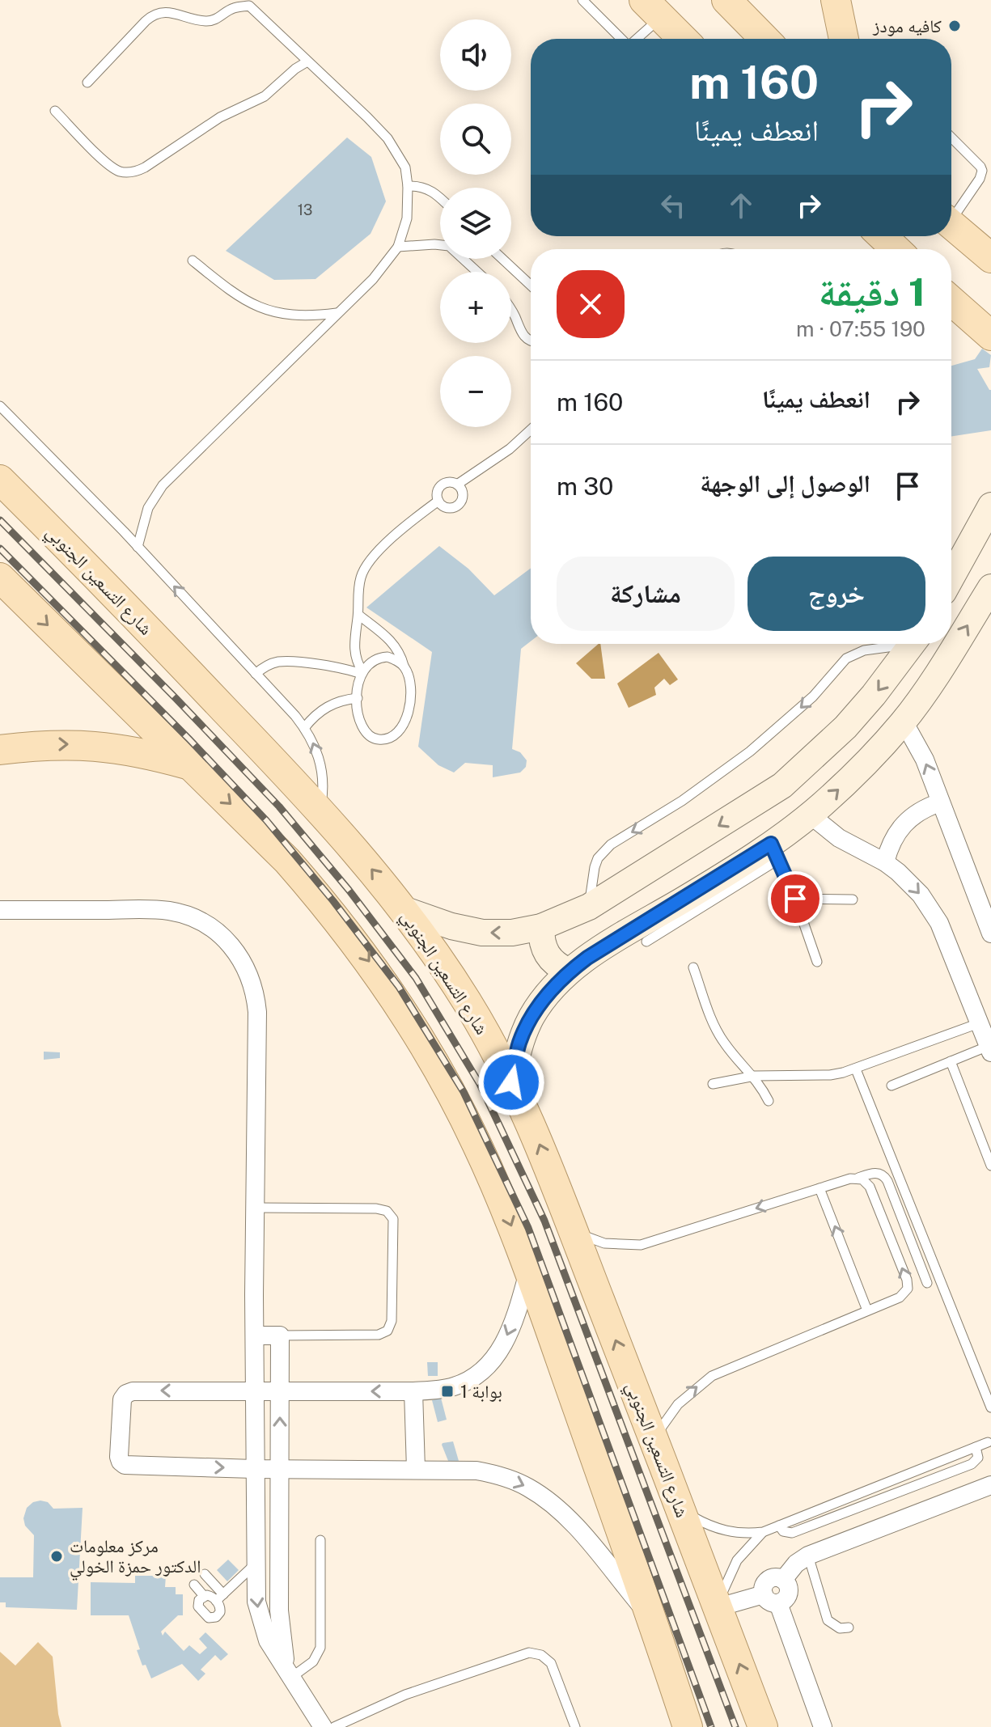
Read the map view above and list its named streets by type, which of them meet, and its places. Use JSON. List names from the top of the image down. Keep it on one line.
{"streets":{"main road":["شارع التسعين الجنوبي"]},"places":{"other":["كافيه مودز","مركز معلومات الدكتور حمزة الخولي"],"transit":["بوابة 1"]},"house_numbers":["13"],"page":{"map_buttons":["+","−"],"turn":["160 m","انعطف يمينًا"],"heading":["1 دقيقة","190 m · 07:55"],"list":[{"name":"انعطف يمينًا","value":"160 m"},{"name":"الوصول إلى الوجهة","value":"30 m"}],"buttons":["خروج","مشاركة"]}}
